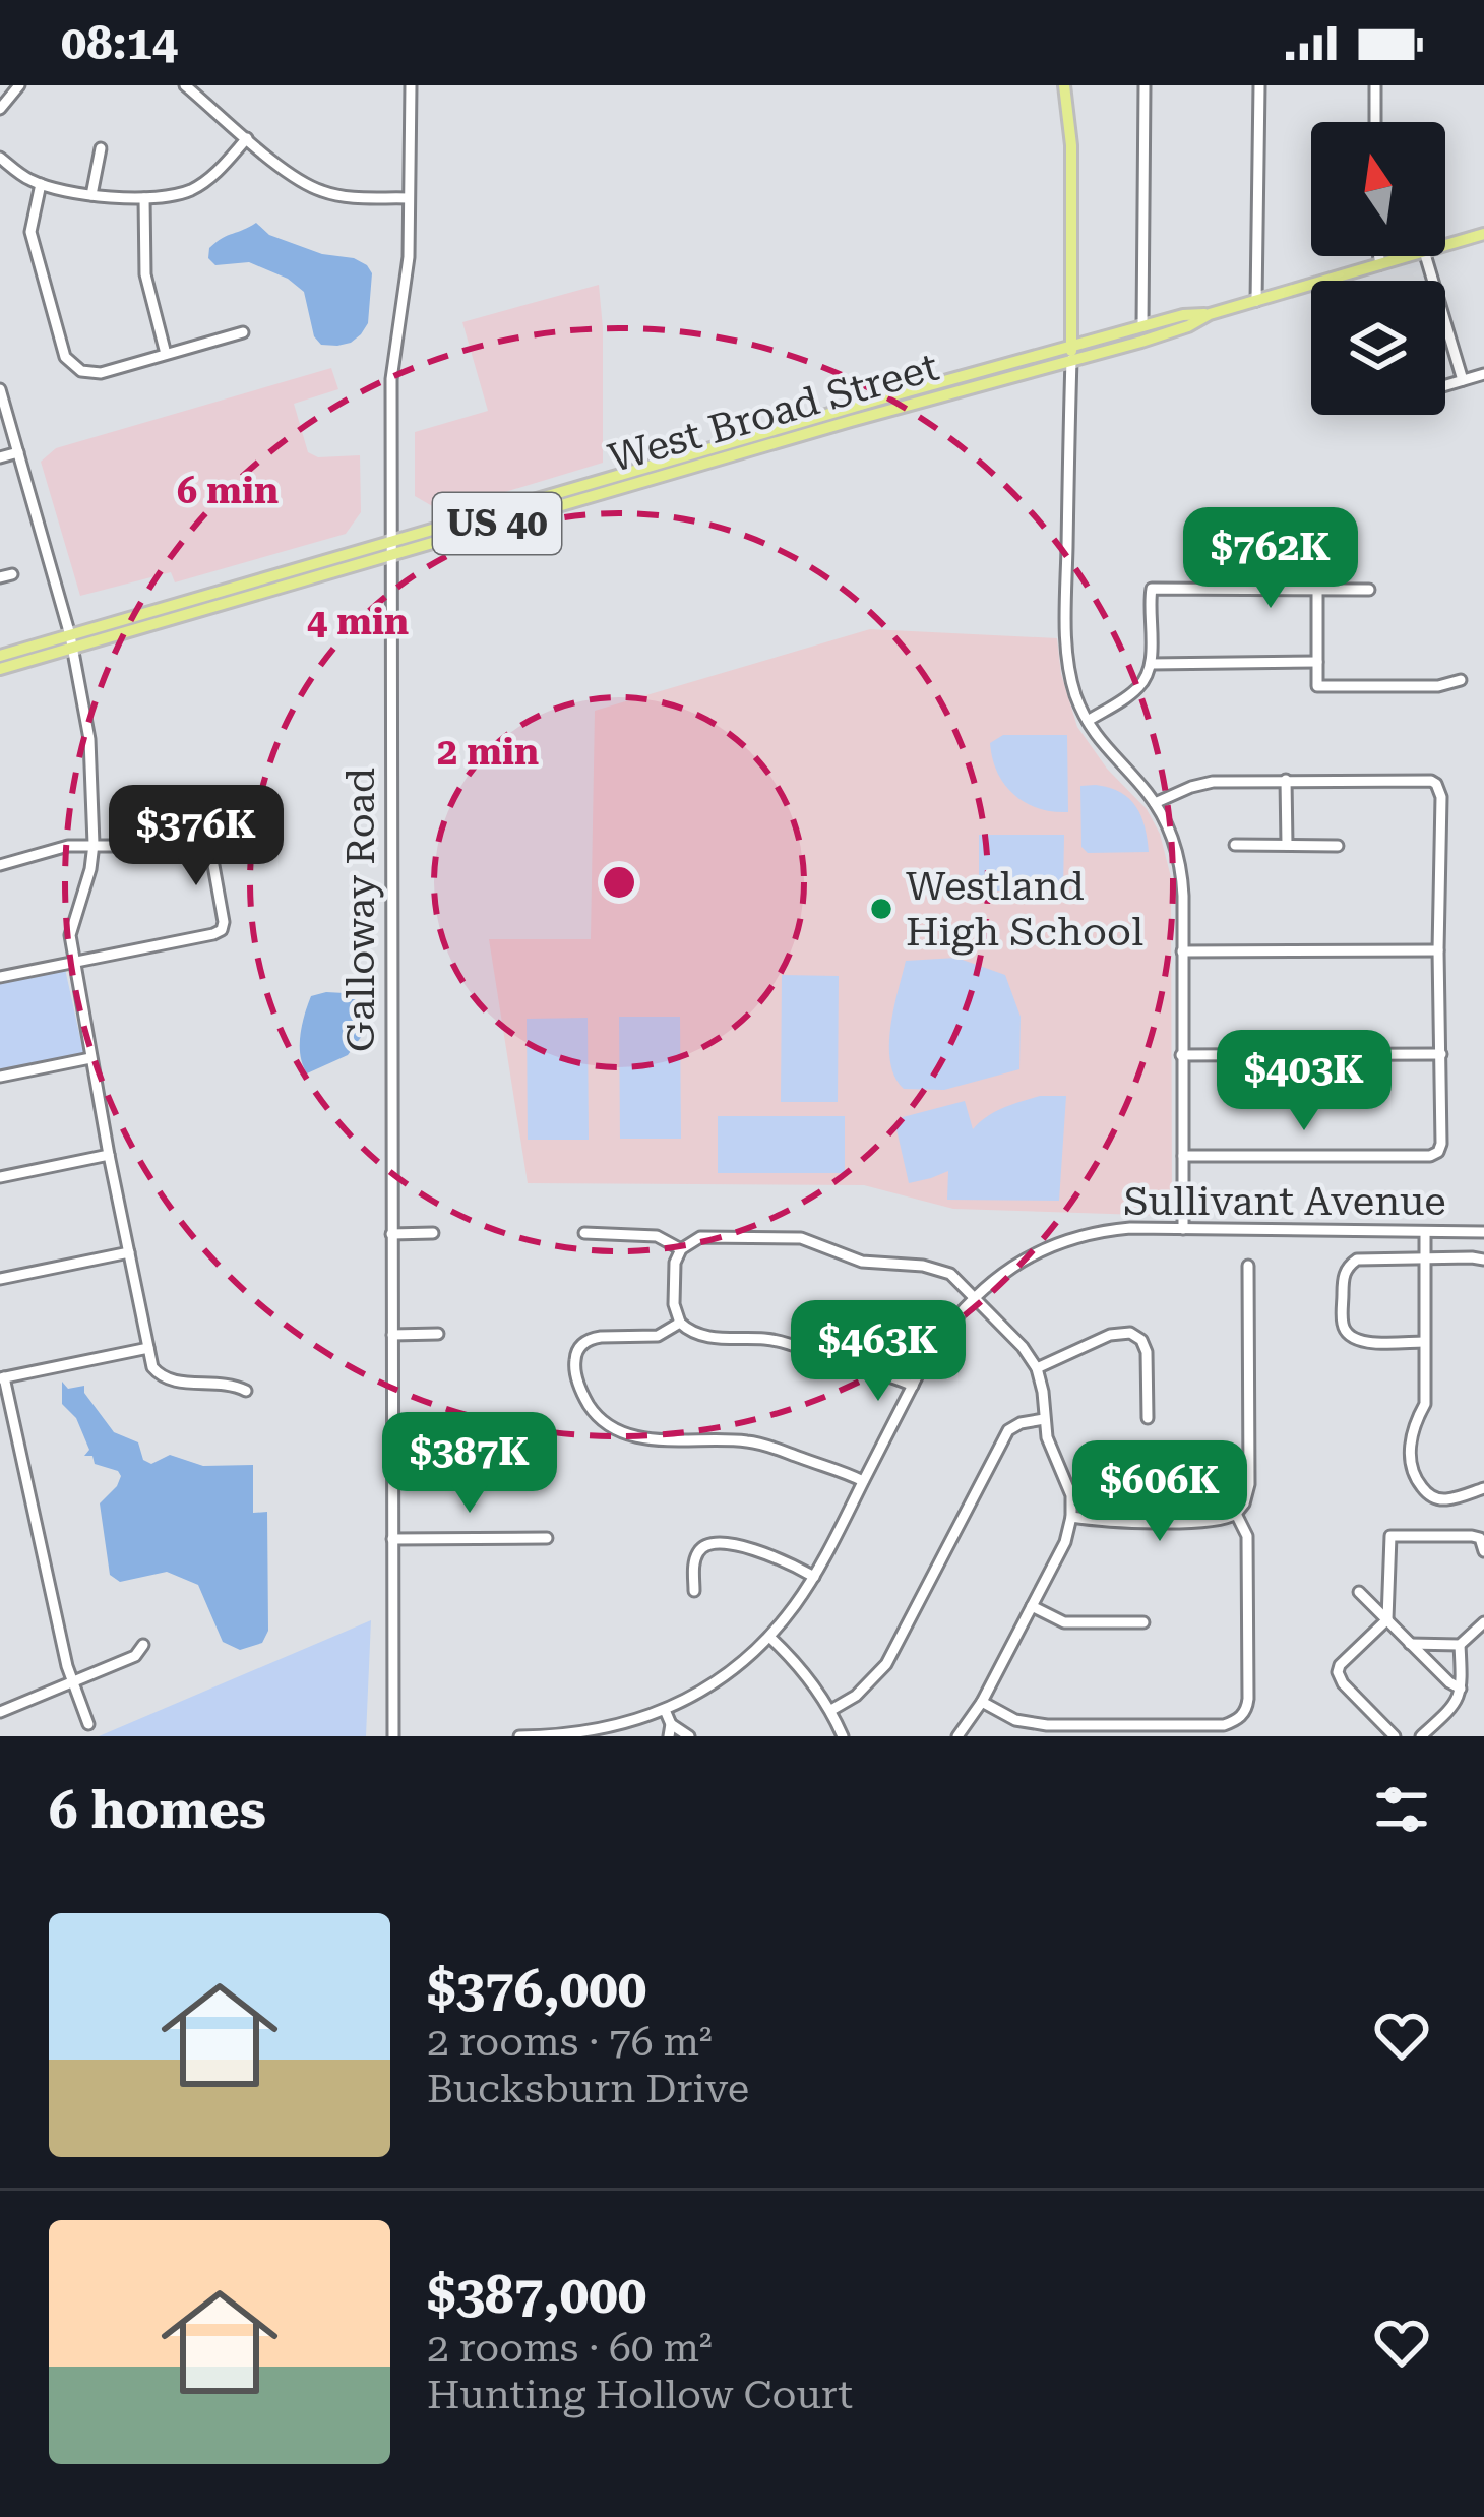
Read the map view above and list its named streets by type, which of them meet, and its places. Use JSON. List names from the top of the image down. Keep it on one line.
{"streets":{"main road":["West Broad Street","US 40"],"street":["Galloway Road","Sullivant Avenue"]},"crossings":[["West Broad Street","Galloway Road"]],"places":["Westland High School"],"north":"top","page":{"status":"08:14","price":["$762K","$376K","$403K","$463K","$387K","$606K"],"heading":"6 homes","list":[{"name":"$376,000","note":"2 rooms · 76 m² · Bucksburn Drive"},{"name":"$387,000","note":"2 rooms · 60 m² · Hunting Hollow Court"}]},"rings":["6 min","4 min","2 min"]}
